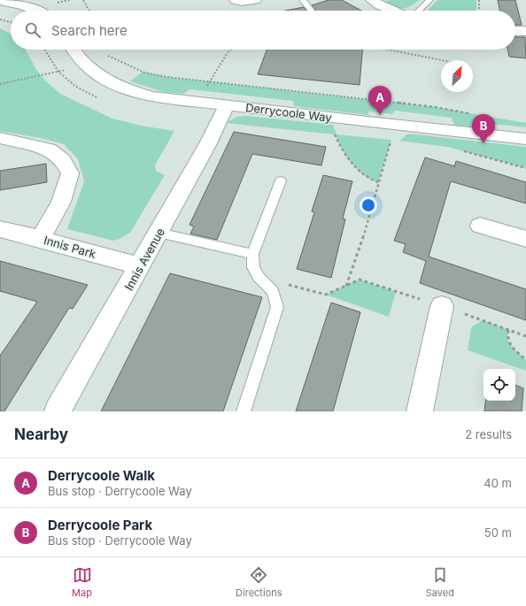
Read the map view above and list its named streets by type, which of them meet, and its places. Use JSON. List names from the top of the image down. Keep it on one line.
{"streets":{"street":["Derrycoole Way","Innis Park","Innis Avenue"]},"crossings":[["Derrycoole Way","Innis Avenue"],["Innis Park","Innis Avenue"]],"north":"top right","page":{"search":"Search here","pins":["A","B"],"heading":["Nearby","2 results"],"list":[{"mark":"A","name":"Derrycoole Walk","note":"Bus stop · Derrycoole Way","value":"40 m"},{"mark":"B","name":"Derrycoole Park","note":"Bus stop · Derrycoole Way","value":"50 m"}],"nav":["Map","Directions","Saved"]}}
